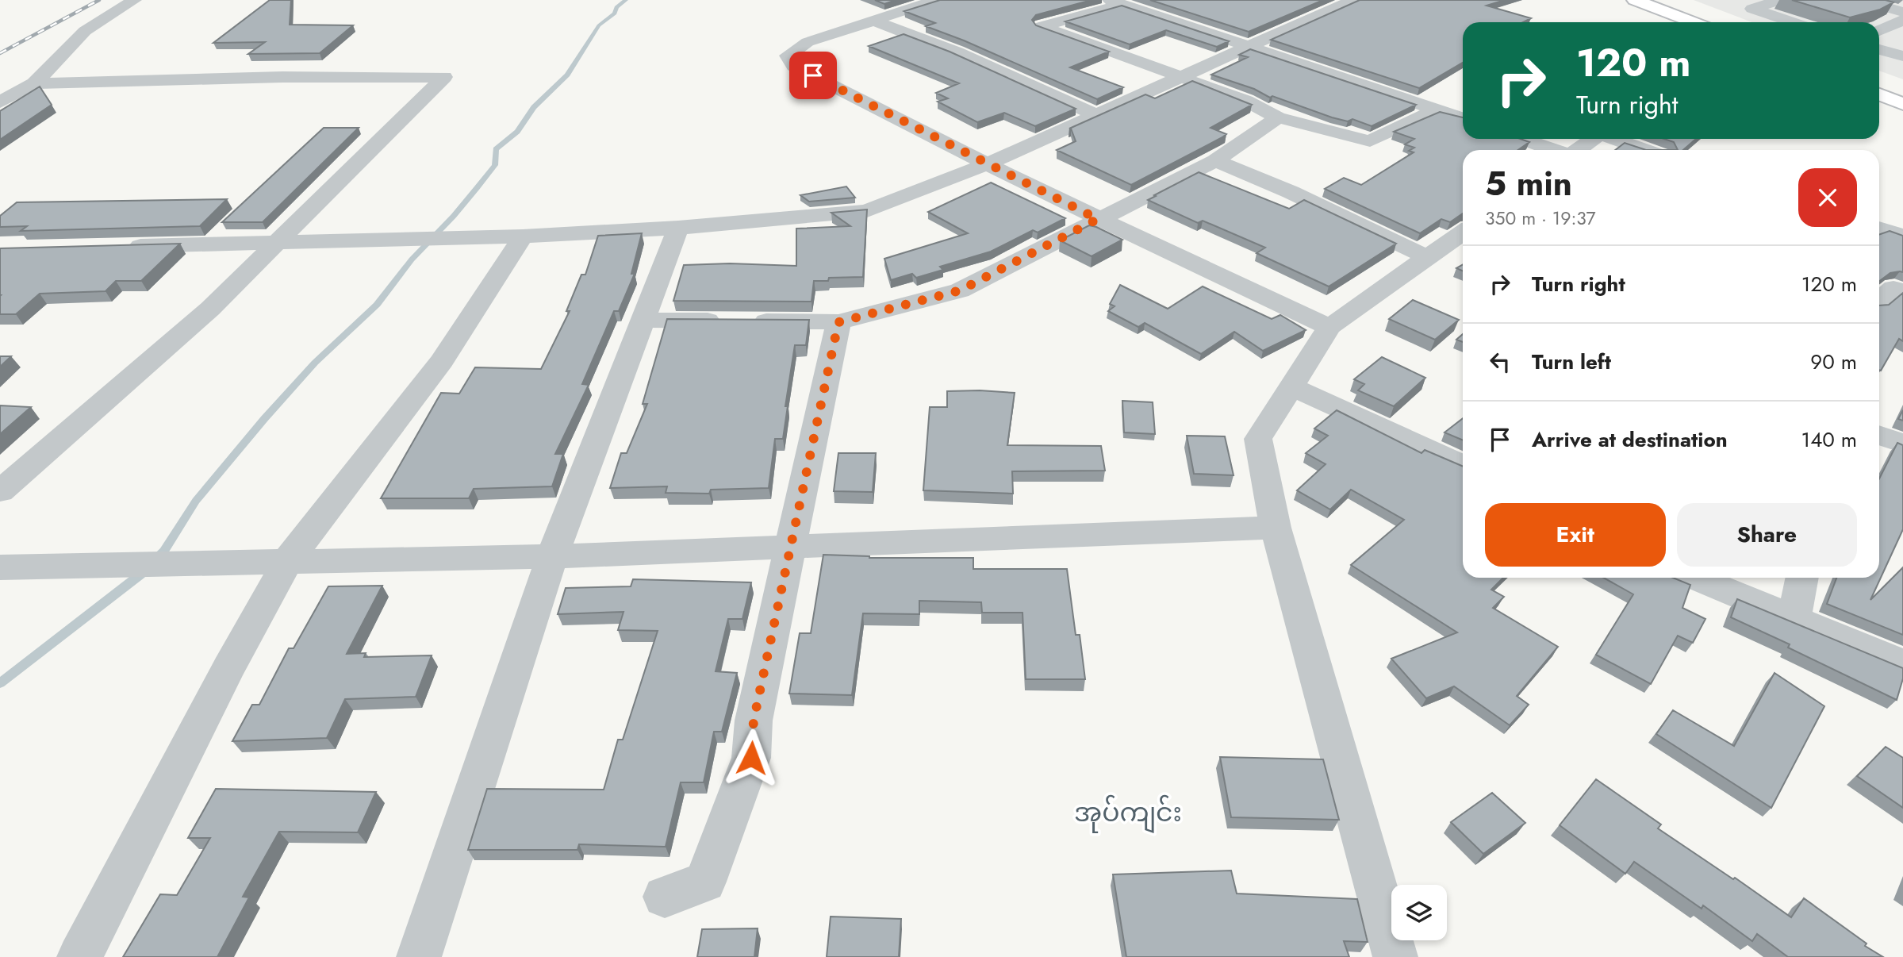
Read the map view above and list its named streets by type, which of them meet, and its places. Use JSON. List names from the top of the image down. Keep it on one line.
{"districts":["အုပ်ကျင်း"],"page":{"turn":["120 m","Turn right"],"heading":["5 min","350 m · 19:37"],"list":[{"name":"Turn right","value":"120 m"},{"name":"Turn left","value":"90 m"},{"name":"Arrive at destination","value":"140 m"}],"buttons":["Exit","Share"]}}
